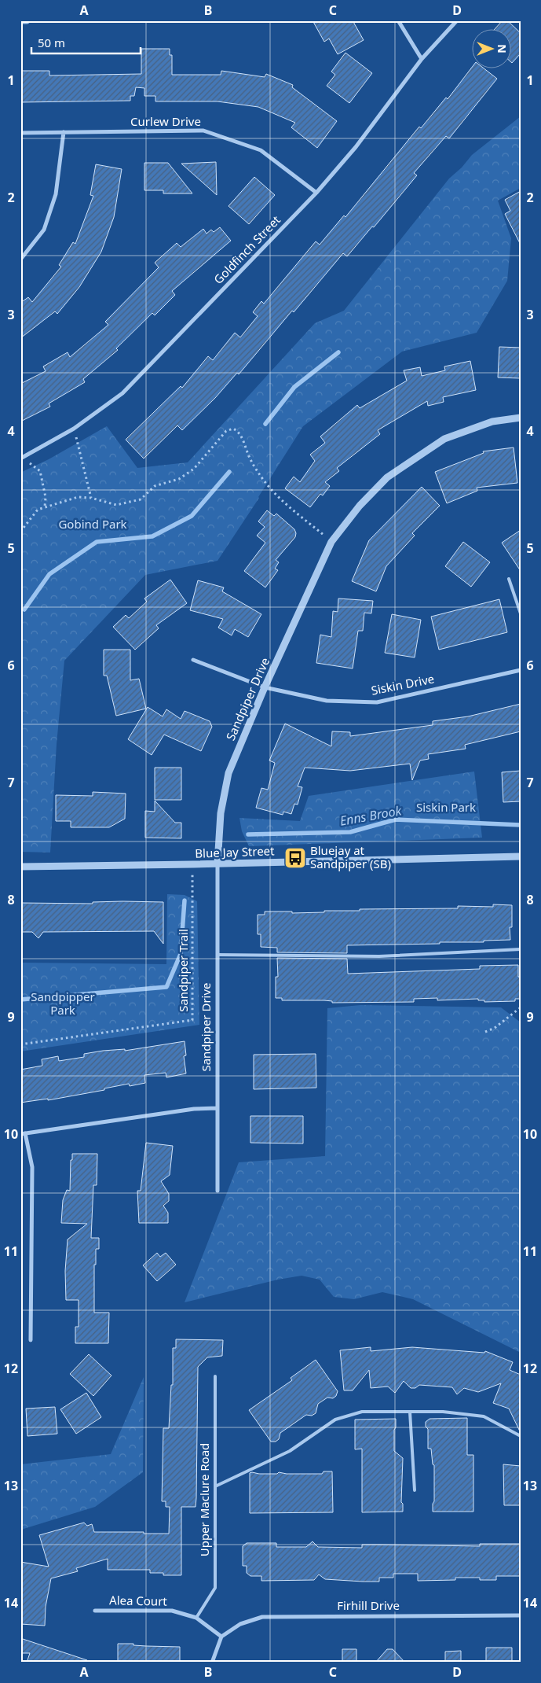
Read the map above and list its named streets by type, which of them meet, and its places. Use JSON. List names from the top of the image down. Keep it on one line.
{"streets":{"street":["Curlew Drive","Goldfinch Street","Siskin Drive","Sandpiper Drive","Blue Jay Street","Alea Court","Firhill Drive"],"lane":["Upper Maclure Road"],"path":["Sandpiper Trail"]},"crossings":[["Curlew Drive","Goldfinch Street"],["Siskin Drive","Sandpiper Drive"],["Sandpiper Drive","Blue Jay Street"],["Blue Jay Street","Sandpiper Trail"],["Upper Maclure Road","Alea Court"],["Alea Court","Firhill Drive"]],"water":["Enns Brook"],"parks":["Gobind Park","Siskin Park","Sandpipper Park"],"places":{"bus stop":["Bluejay at Sandpiper (SB)"]},"scale_bar":"50 m","north":"right","grid":{"columns":["A","B","C","D"],"rows":["1","2","3","4","5","6","7","8","9","10","11","12","13","14"]}}
